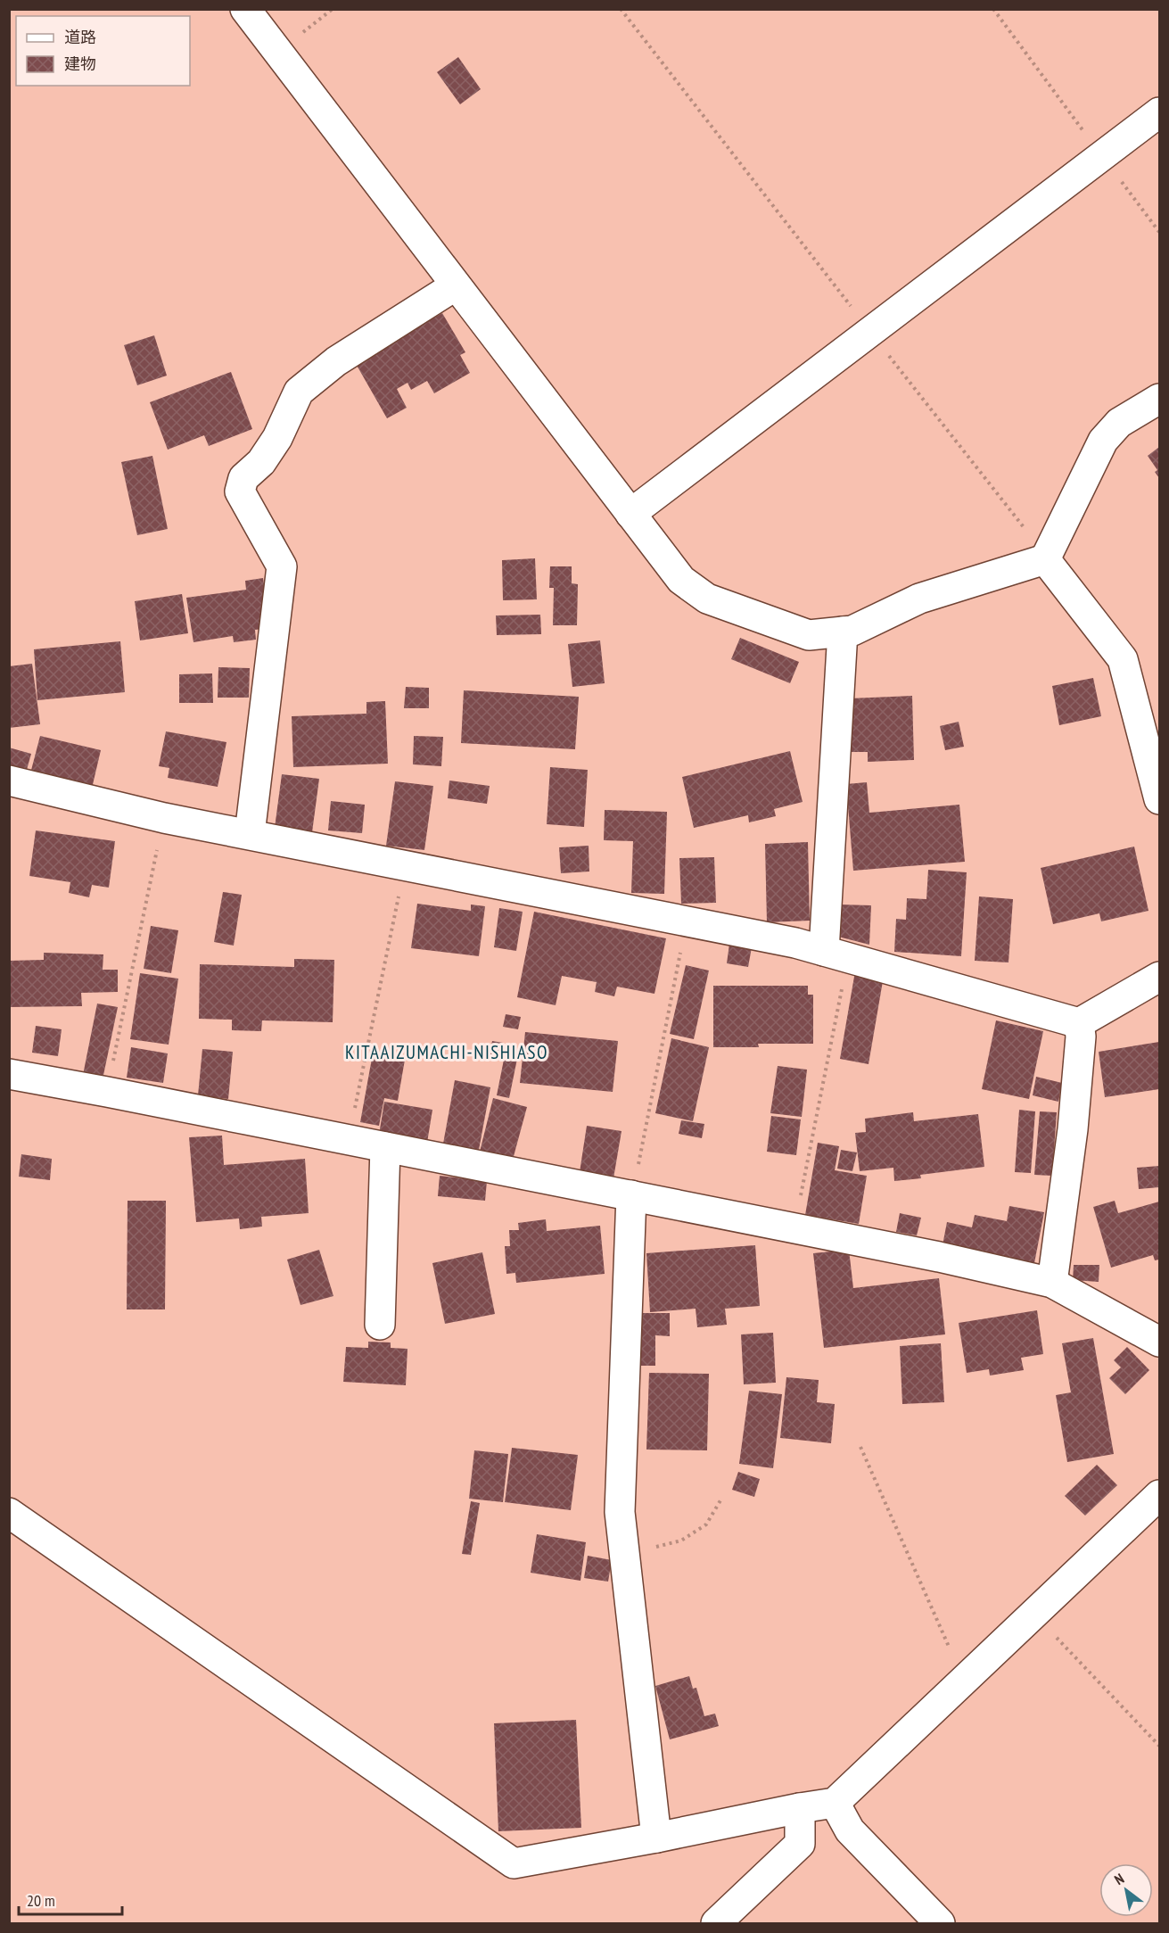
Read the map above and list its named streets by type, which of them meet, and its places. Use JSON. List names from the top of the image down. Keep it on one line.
{"districts":["KITAAIZUMACHI-NISHIASO"],"legend":["道路","建物"],"scale_bar":"20 m","north":"top left"}
